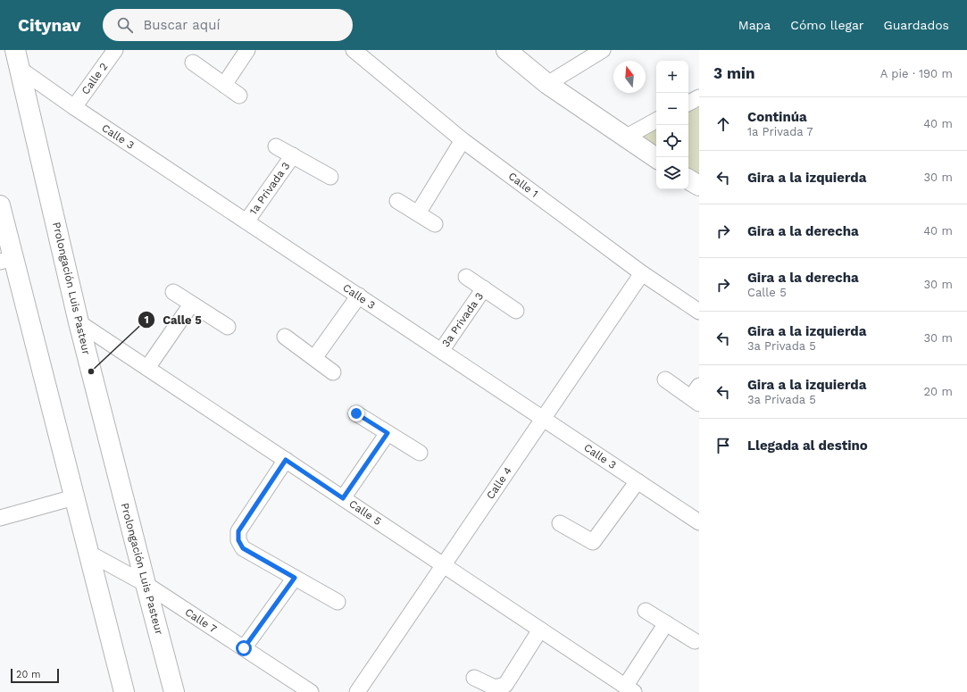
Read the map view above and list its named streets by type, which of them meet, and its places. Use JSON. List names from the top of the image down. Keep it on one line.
{"streets":{"main road":["Prolongación Luis Pasteur"],"street":["Calle 2","Calle 3","Calle 1","1a Privada 3","3a Privada 3","Calle 4","Calle 5","Calle 7"]},"crossings":[["Calle 2","Calle 3"],["Calle 3","1a Privada 3"],["Calle 3","Prolongación Luis Pasteur"],["Calle 3","3a Privada 3"],["Calle 3","Calle 4"],["Calle 1","Calle 4"],["Prolongación Luis Pasteur","Calle 5"],["Prolongación Luis Pasteur","Calle 7"],["Calle 4","Calle 5"]],"places":["Calle 5"],"scale_bar":"20 m","north":"top","page":{"header":"Citynav","search":"Buscar aquí","nav":["Mapa","Cómo llegar","Guardados"],"heading":["3 min","A pie · 190 m"],"map_buttons":["+","−"],"list":[["Continúa","1a Privada 7","40 m"],["Gira a la izquierda","30 m"],["Gira a la derecha","40 m"],["Gira a la derecha","Calle 5","30 m"],["Gira a la izquierda","3a Privada 5","30 m"],["Gira a la izquierda","3a Privada 5","20 m"],"Llegada al destino"],"scale":"20 m"}}
